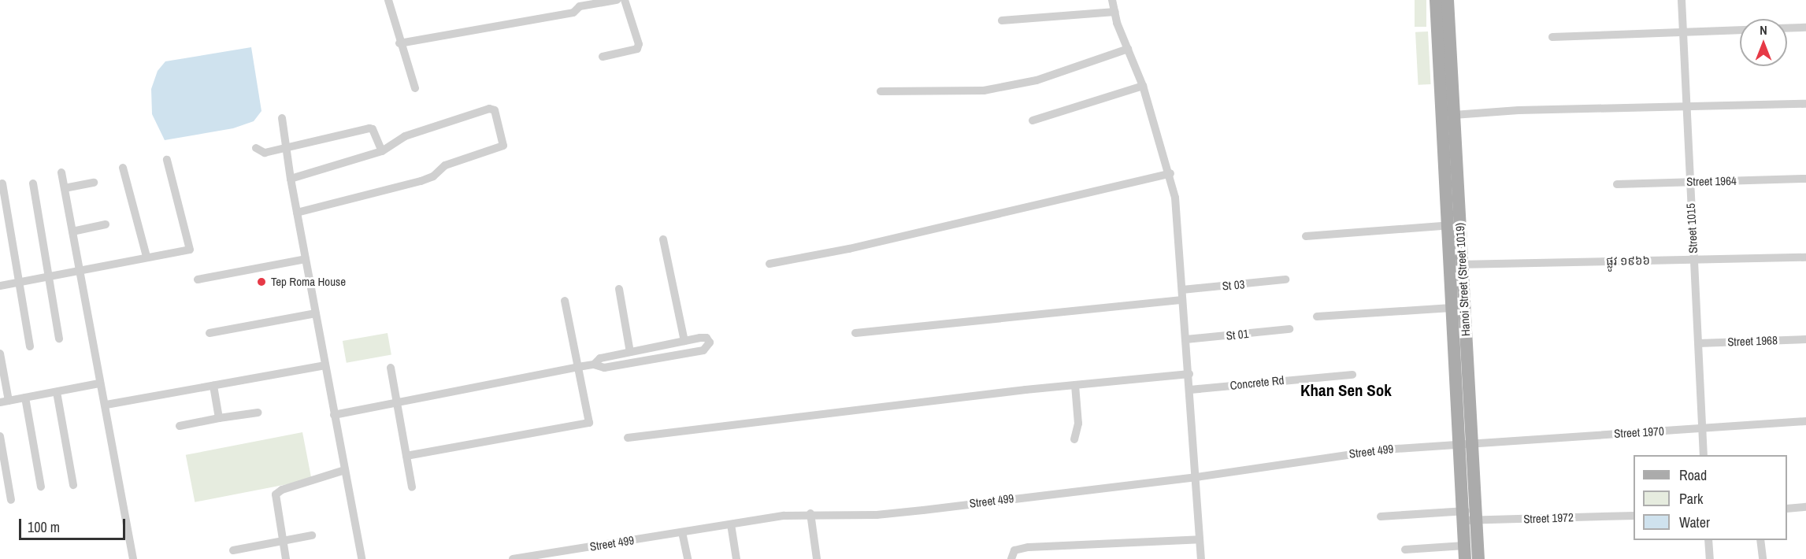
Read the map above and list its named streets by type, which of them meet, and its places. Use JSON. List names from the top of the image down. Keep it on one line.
{"streets":{"main road":["Hanoi Street (Street 1019)"],"street":["Street 1964","Street 1015","ផ្លូវ ១៩៦៦","St 03","St 01","Street 1968","Concrete Rd","Street 1970","Street 499","Street 1972"]},"crossings":[["Street 1964","Street 1015"],["Street 1015","ផ្លូវ ១៩៦៦"],["Street 1015","Street 1968"],["Street 1015","Street 1970"],["ផ្លូវ ១៩៦៦","Hanoi Street (Street 1019)"],["Hanoi Street (Street 1019)","Street 1970"],["Hanoi Street (Street 1019)","Street 499"],["Hanoi Street (Street 1019)","Street 1972"],["Street 1970","Street 499"]],"districts":["Khan Sen Sok"],"places":["Tep Roma House"],"legend":["Road","Park","Water"],"scale_bar":"100 m","north":"top"}
